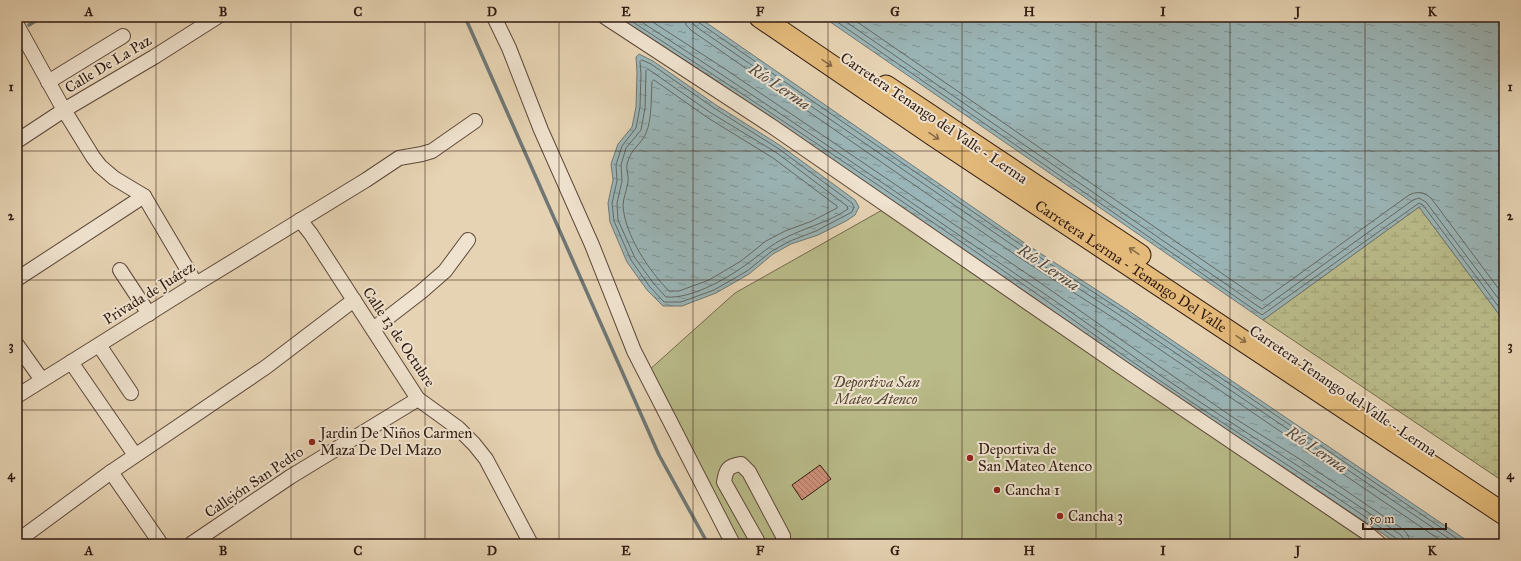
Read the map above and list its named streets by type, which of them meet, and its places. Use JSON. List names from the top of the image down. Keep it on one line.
{"streets":{"highway":["Carretera Tenango del Valle - Lerma","Carretera Lerma - Tenango Del Valle"],"street":["Calle De La Paz","Privada de Juárez","Calle 13 de Octubre","Callejón San Pedro"]},"crossings":[["Privada de Juárez","Calle 13 de Octubre"],["Calle 13 de Octubre","Callejón San Pedro"]],"one_way":["Carretera Tenango del Valle - Lerma","Carretera Lerma - Tenango Del Valle"],"water":["Río Lerma"],"parks":["Deportiva San Mateo Atenco"],"places":["Jardin De Niños Carmen Maza De Del Mazo","Deportiva de San Mateo Atenco","Cancha 1","Cancha 3"],"scale_bar":"50 m","grid":{"columns":["A","B","C","D","E","F","G","H","I","J","K"],"rows":["1","2","3","4"]}}
